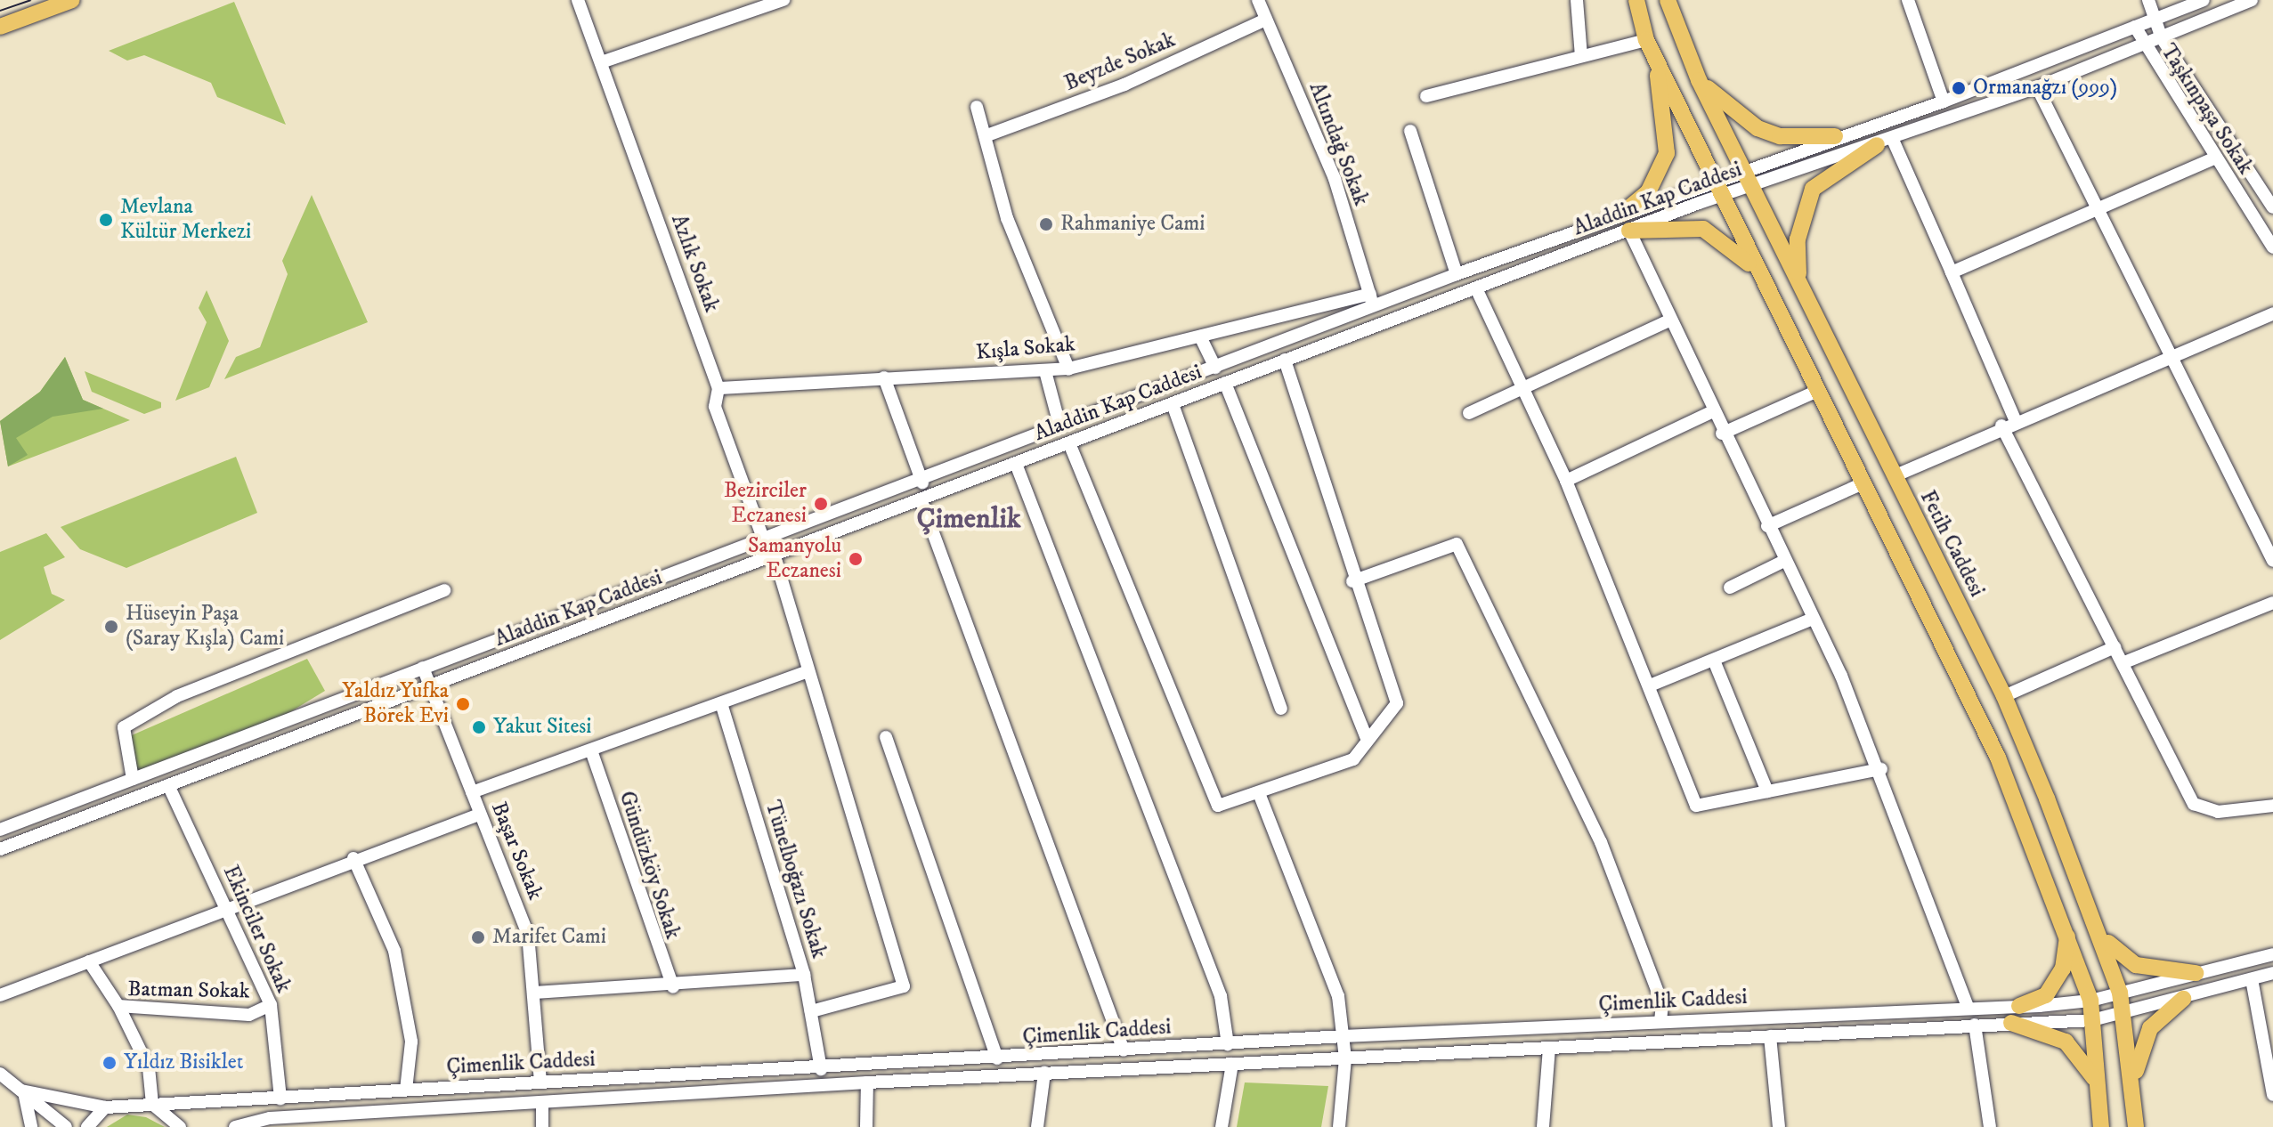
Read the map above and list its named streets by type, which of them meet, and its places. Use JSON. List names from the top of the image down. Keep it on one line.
{"streets":{"main road":["Fetih Caddesi"],"street":["Beyzde Sokak","Taşkınpaşa Sokak","Altındağ Sokak","Aladdin Kap Caddesi","Azlık Sokak","Kışla Sokak","Başar Sokak","Gündüzköy Sokak","Tünelboğazı Sokak","Ekinciler Sokak","Batman Sokak","Çimenlik Caddesi"]},"crossings":[["Beyzde Sokak","Altındağ Sokak"],["Taşkınpaşa Sokak","Aladdin Kap Caddesi"],["Altındağ Sokak","Aladdin Kap Caddesi"],["Altındağ Sokak","Kışla Sokak"],["Aladdin Kap Caddesi","Azlık Sokak"],["Aladdin Kap Caddesi","Kışla Sokak"],["Aladdin Kap Caddesi","Fetih Caddesi"],["Aladdin Kap Caddesi","Başar Sokak"],["Aladdin Kap Caddesi","Ekinciler Sokak"],["Azlık Sokak","Kışla Sokak"],["Fetih Caddesi","Çimenlik Caddesi"],["Başar Sokak","Çimenlik Caddesi"],["Tünelboğazı Sokak","Çimenlik Caddesi"],["Ekinciler Sokak","Batman Sokak"],["Ekinciler Sokak","Çimenlik Caddesi"],["Batman Sokak","Çimenlik Caddesi"]],"districts":["Çimenlik"],"places":["Ormanağzı (999)","Mevlana Kültür Merkezi","Rahmaniye Cami","Bezirciler Eczanesi","Samanyolu Eczanesi","Hüseyin Paşa (Saray Kışla) Cami","Yaldız Yufka Börek Evi","Yakut Sitesi","Marifet Cami","Yıldız Bisiklet"]}
